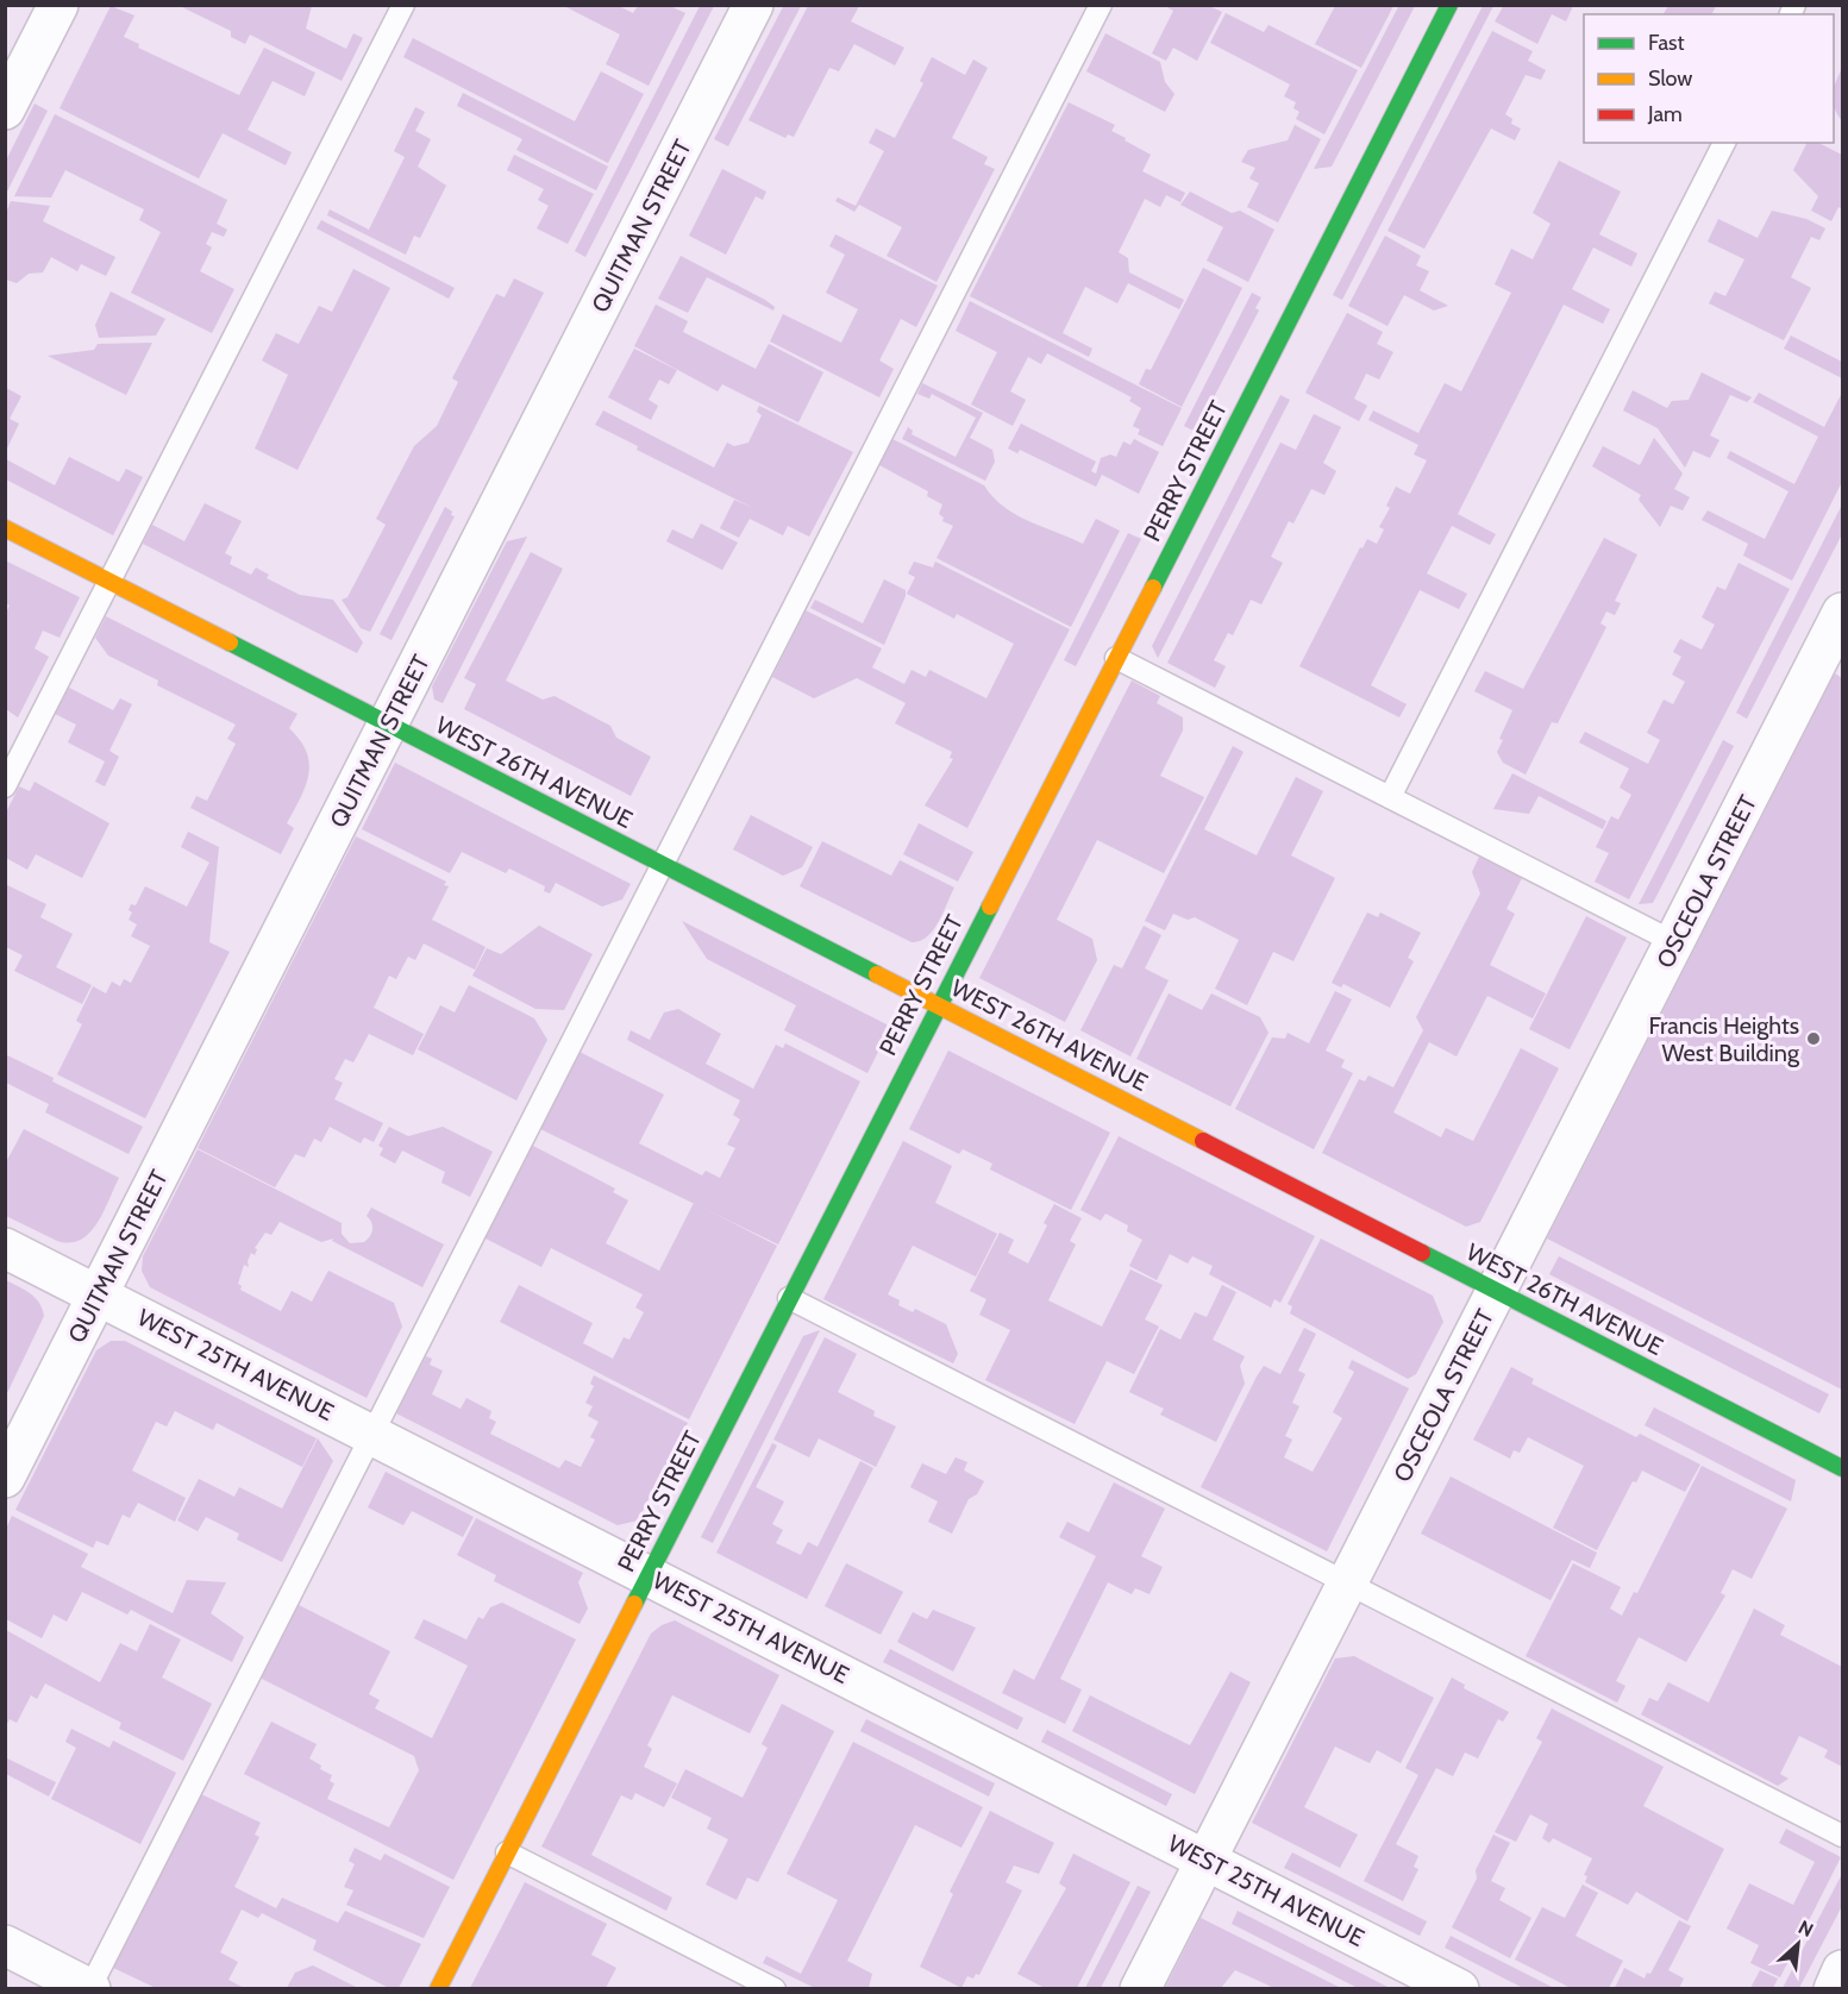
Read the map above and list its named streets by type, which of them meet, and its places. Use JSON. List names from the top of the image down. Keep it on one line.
{"streets":{"street":["QUITMAN STREET","PERRY STREET","WEST 26TH AVENUE","OSCEOLA STREET","WEST 25TH AVENUE"]},"crossings":[["QUITMAN STREET","WEST 26TH AVENUE"],["QUITMAN STREET","WEST 25TH AVENUE"],["PERRY STREET","WEST 26TH AVENUE"],["PERRY STREET","WEST 25TH AVENUE"],["WEST 26TH AVENUE","OSCEOLA STREET"],["OSCEOLA STREET","WEST 25TH AVENUE"]],"places":["Francis Heights West Building"],"legend":["Fast","Slow","Jam"],"north":"top right"}
